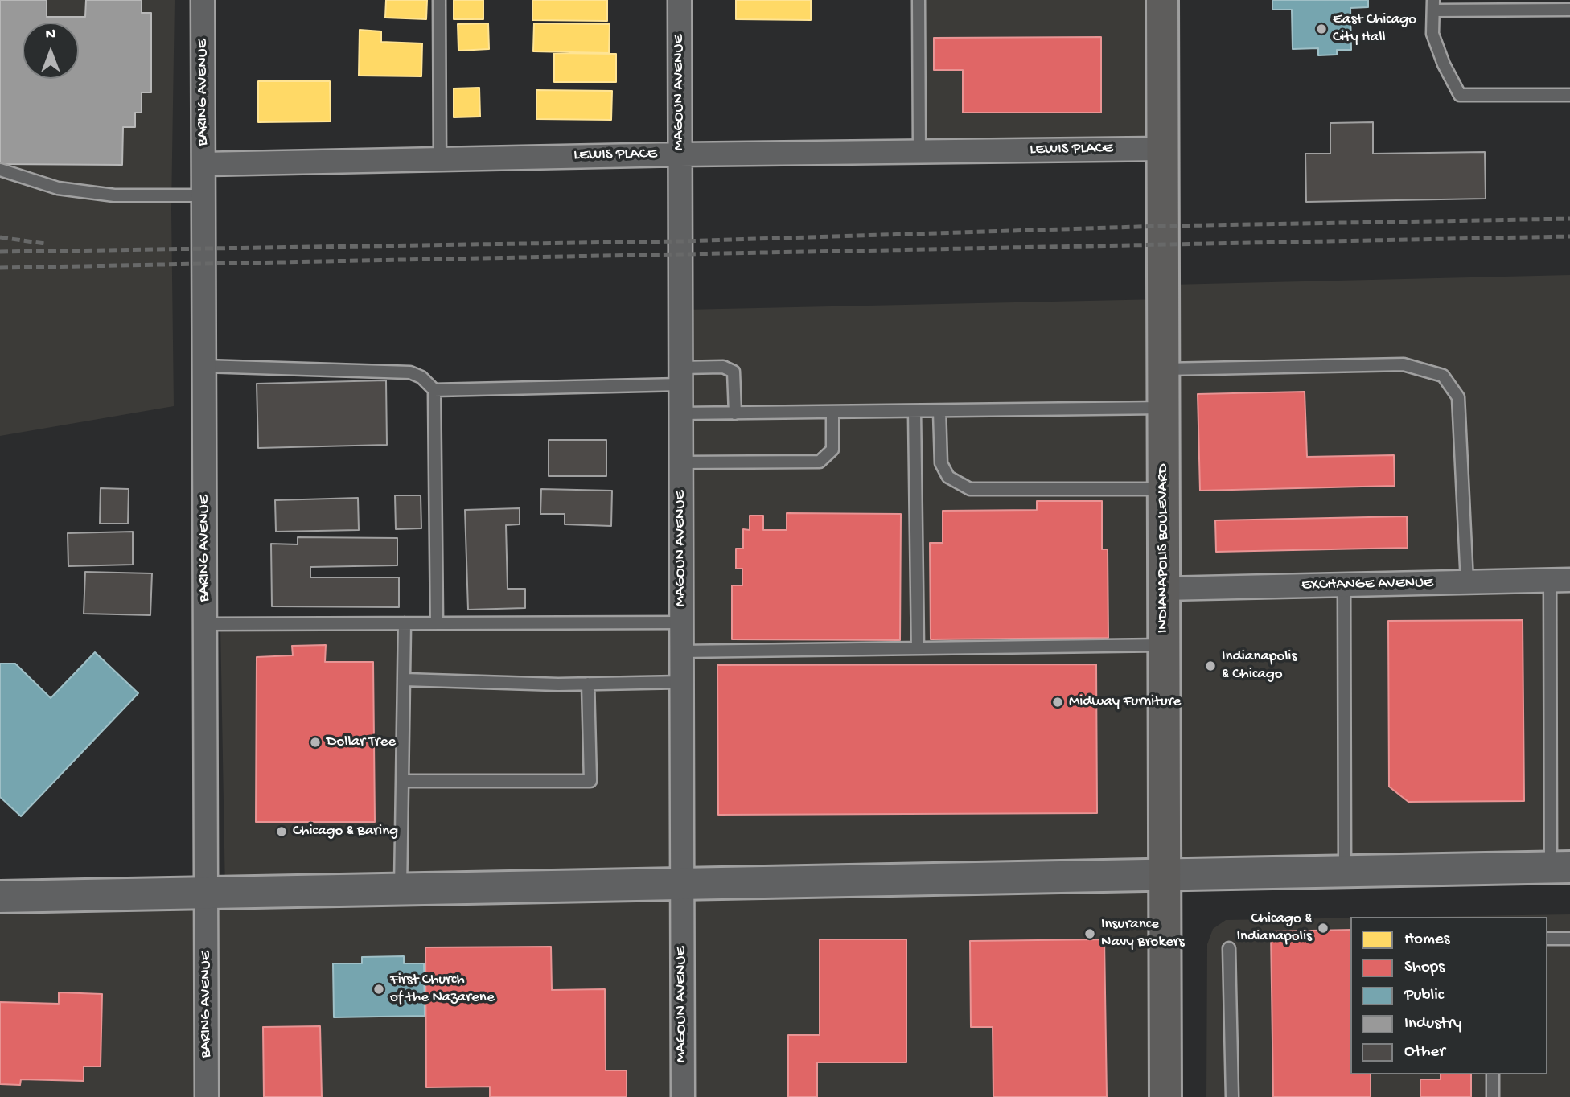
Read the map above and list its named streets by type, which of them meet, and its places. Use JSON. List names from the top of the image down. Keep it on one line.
{"streets":{"main road":["INDIANAPOLIS BOULEVARD"],"street":["BARING AVENUE","MAGOUN AVENUE","LEWIS PLACE","EXCHANGE AVENUE"]},"crossings":[["BARING AVENUE","LEWIS PLACE"],["MAGOUN AVENUE","LEWIS PLACE"],["LEWIS PLACE","INDIANAPOLIS BOULEVARD"],["INDIANAPOLIS BOULEVARD","EXCHANGE AVENUE"]],"places":["East Chicago City Hall","Indianapolis & Chicago","Midway Furniture","Dollar Tree","Chicago & Baring","Chicago & Indianapolis","Insurance Navy Brokers","First Church of the Nazarene"],"legend":["Homes","Shops","Public","Industry","Other"],"north":"top"}
